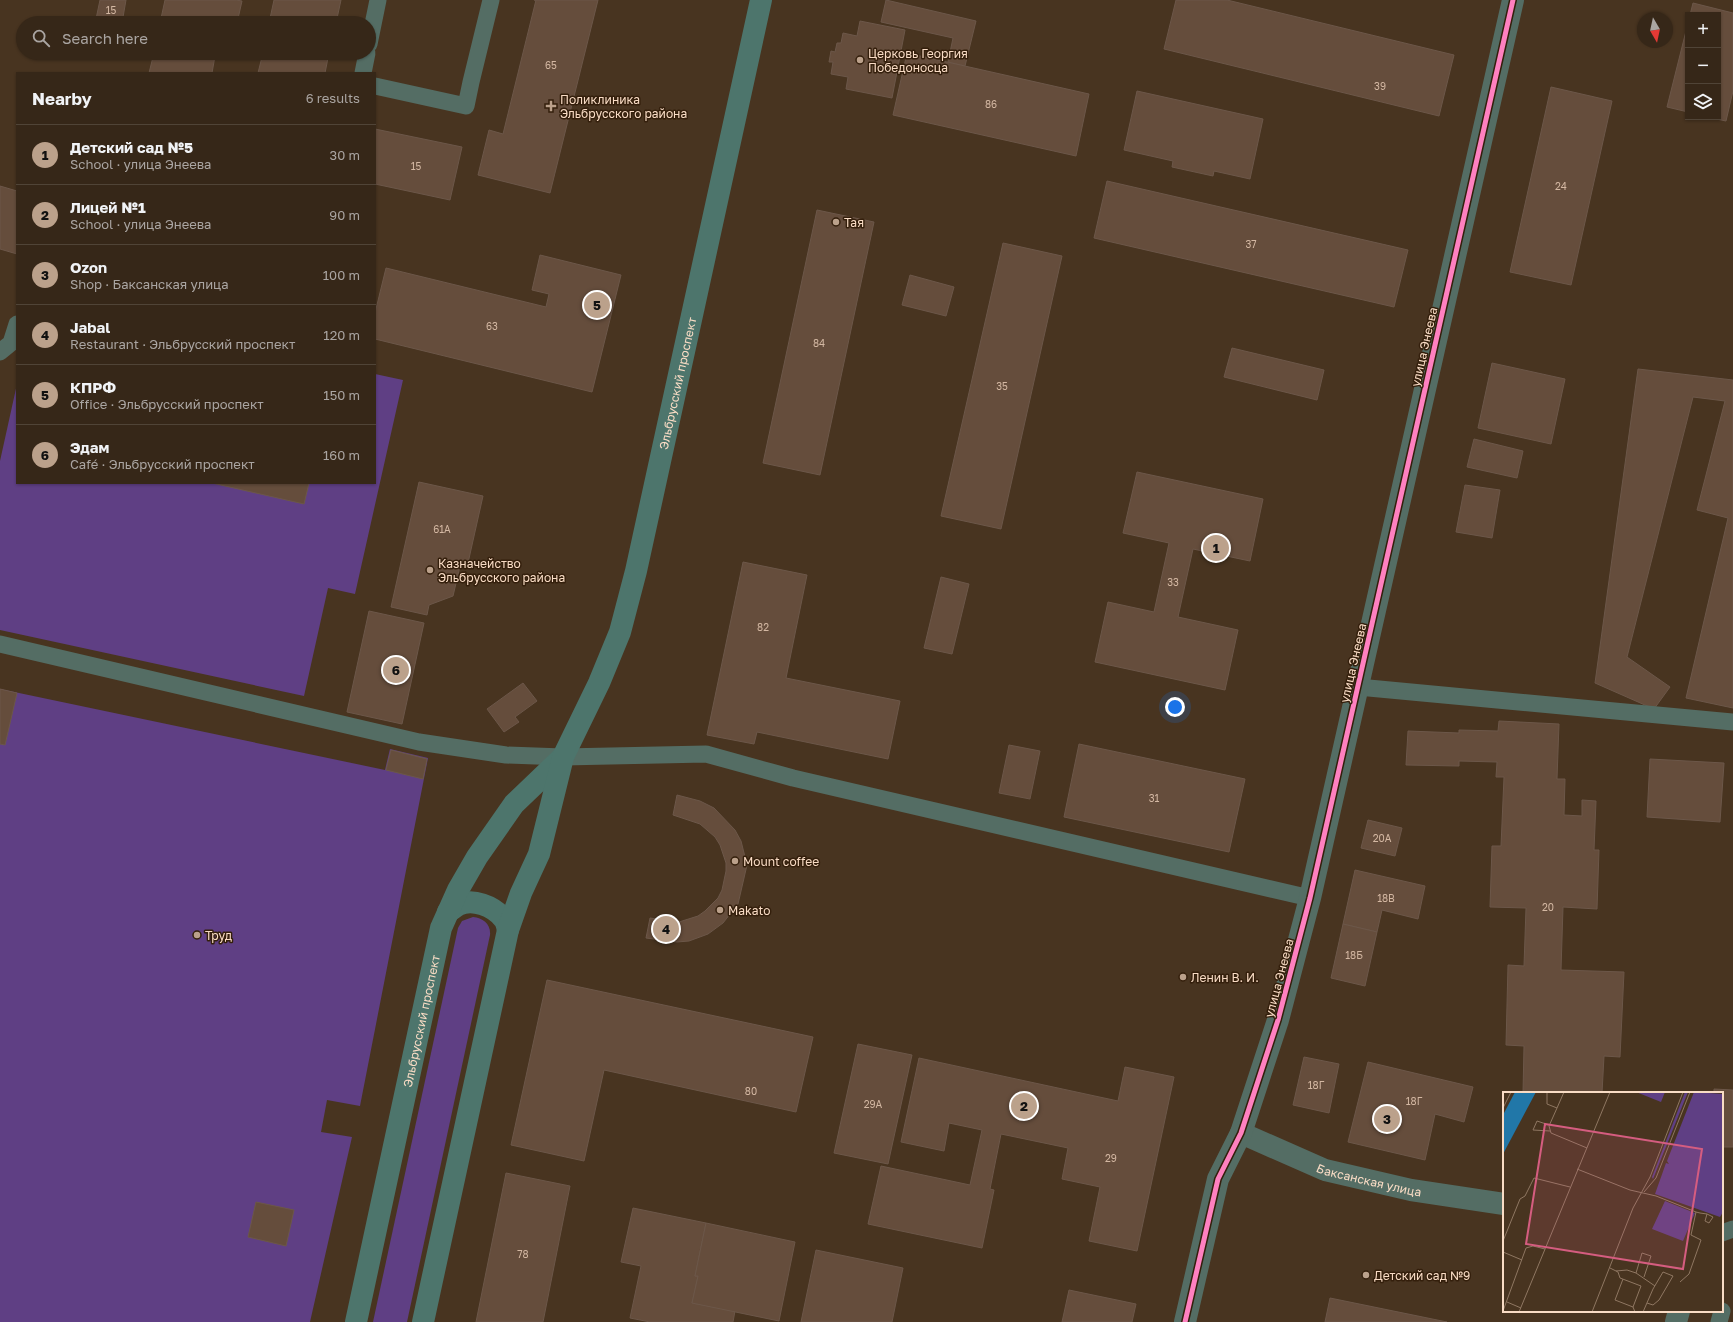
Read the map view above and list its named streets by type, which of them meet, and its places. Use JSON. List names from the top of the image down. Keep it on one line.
{"streets":{"main road":["Эльбрусский проспект"],"street":["улица Энеева","Баксанская улица"]},"crossings":[["улица Энеева","Баксанская улица"]],"places":{"other":["Церковь Георгия Победоносца","Тая","Казначейство Эльбрусского района","Mount coffee","Мakato","Труд","Ленин В. И.","Детский сад №9"],"health":["Поликлиника Эльбрусского района"]},"house_numbers":["15","65","39","86","15","24","37","63","84","35","61А","33","82","31","20А","18В","20","18Б","18Г","80","18Г","29А","29","78"],"north":"bottom","page":{"map_buttons":["+","−"],"search":"Search here","heading":["Nearby","6 results"],"list":[{"mark":"1","name":"Детский сад №5","note":"School · улица Энеева","value":"30 m"},{"mark":"2","name":"Лицей №1","note":"School · улица Энеева","value":"90 m"},{"mark":"3","name":"Ozon","note":"Shop · Баксанская улица","value":"100 m"},{"mark":"4","name":"Jabal","note":"Restaurant · Эльбрусский проспект","value":"120 m"},{"mark":"5","name":"КПРФ","note":"Office · Эльбрусский проспект","value":"150 m"},{"mark":"6","name":"Эдам","note":"Café · Эльбрусский проспект","value":"160 m"}],"pins":["5","1","6","4","2","3"]}}
